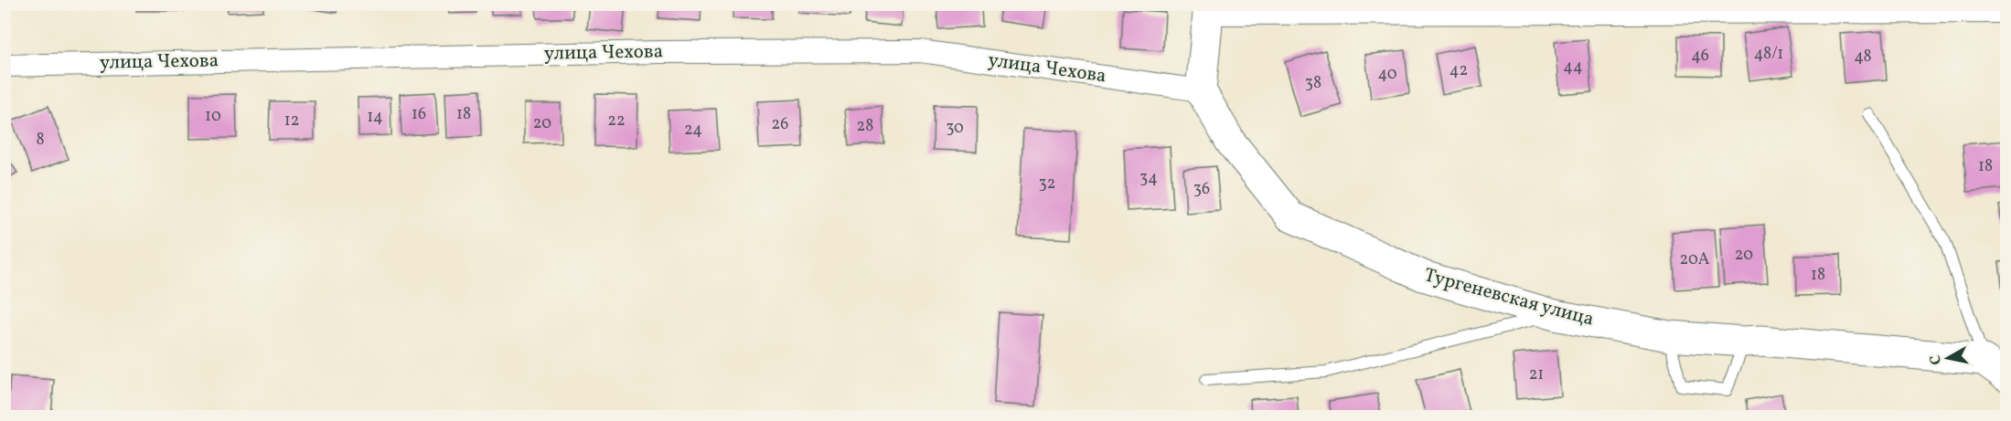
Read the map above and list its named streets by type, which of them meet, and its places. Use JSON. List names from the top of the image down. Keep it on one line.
{"streets":{"street":["улица Чехова","Тургеневская улица"]},"crossings":[["улица Чехова","Тургеневская улица"]],"house_numbers":["48/1","46","48","44","42","40","38","16","18","10","14","12","22","20","26","28","30","24","8","18","34","32","36","20","20А","18","21"],"north":"left"}
